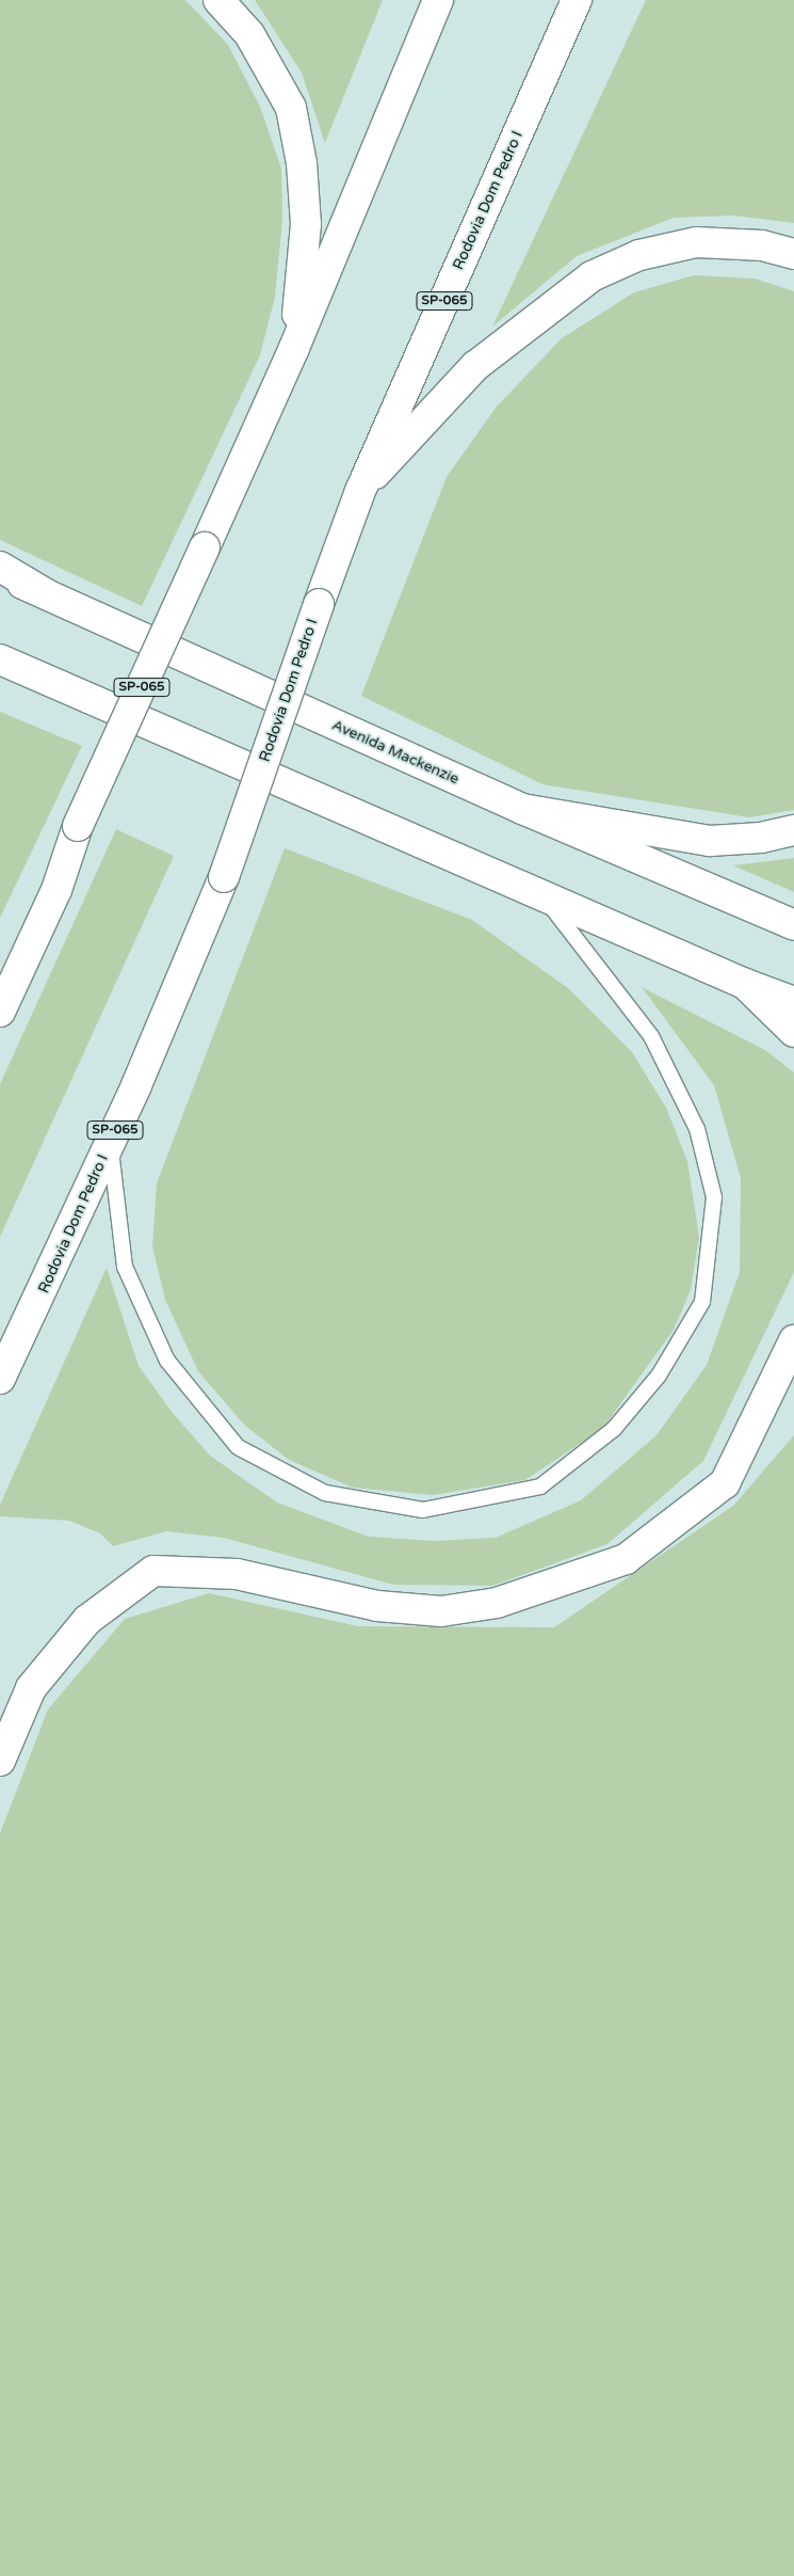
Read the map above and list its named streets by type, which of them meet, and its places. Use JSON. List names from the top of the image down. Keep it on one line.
{"streets":{"main road":["Rodovia Dom Pedro I","SP-065","Avenida Mackenzie"]}}
